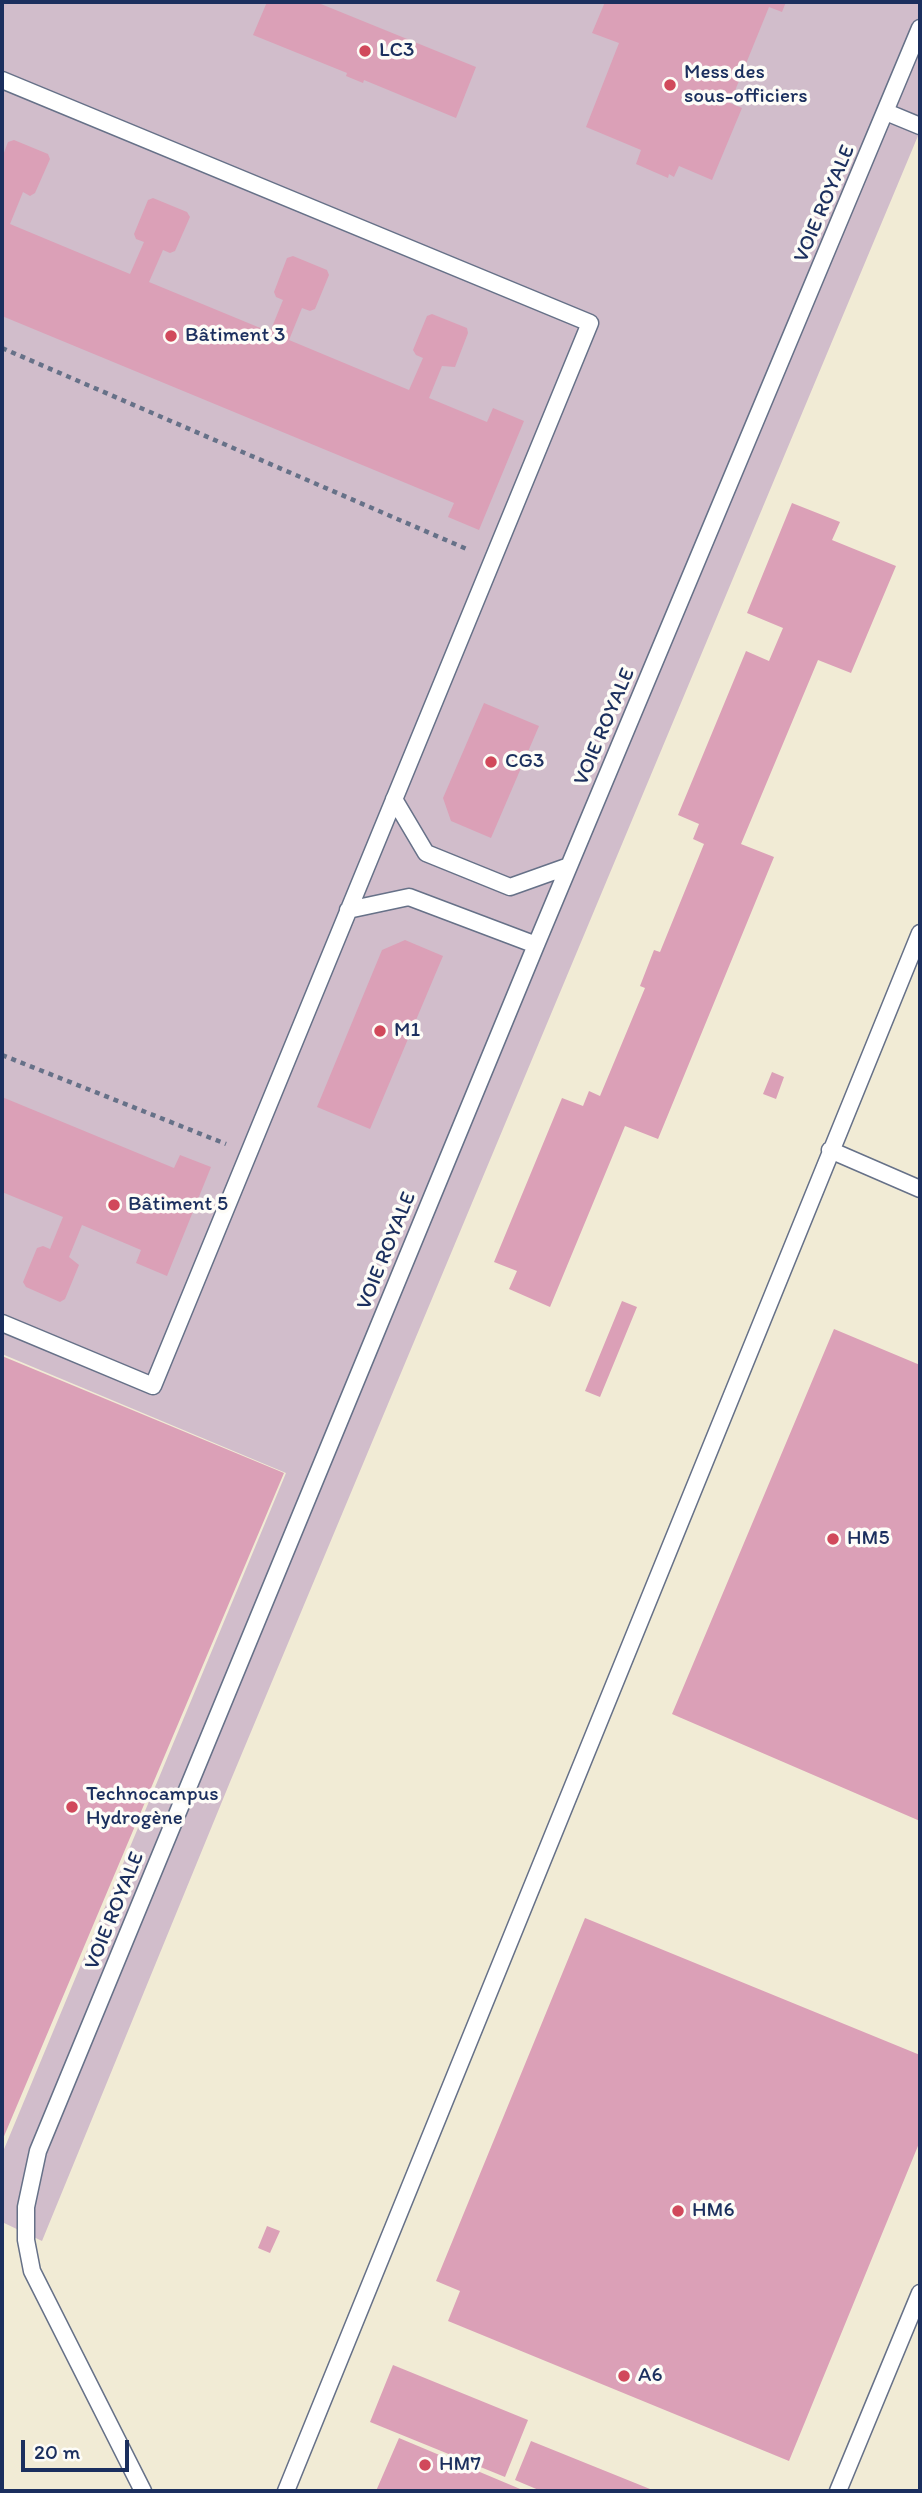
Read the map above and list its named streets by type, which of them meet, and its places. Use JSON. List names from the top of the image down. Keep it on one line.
{"streets":{"lane":["VOIE ROYALE"]},"places":["LC3","Mess des sous-officiers","Bâtiment 3","CG3","M1","Bâtiment 5","HM5","Technocampus Hydrogène","HM6","A6","HM7"],"scale_bar":"20 m"}
